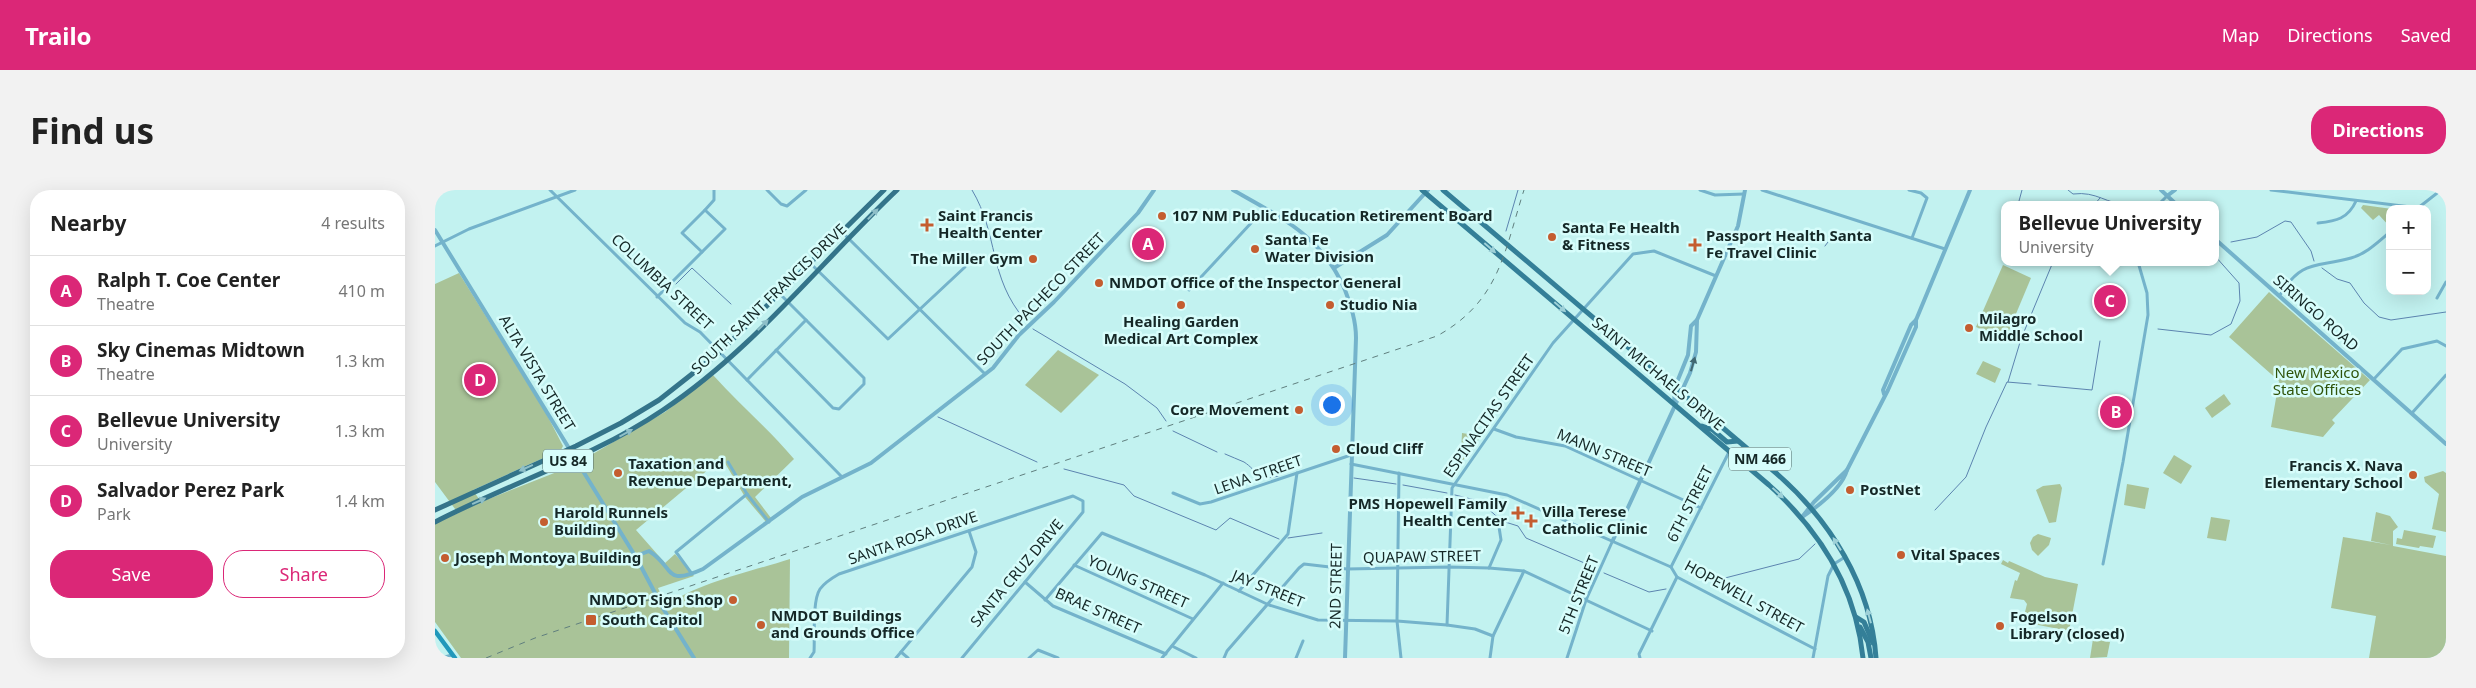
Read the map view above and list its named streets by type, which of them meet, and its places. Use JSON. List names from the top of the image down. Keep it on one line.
{"streets":{"highway":["SOUTH SAINT FRANCIS DRIVE","US 84"],"main road":["SAINT MICHAELS DRIVE","NM 466"],"street":["COLUMBIA STREET","SOUTH PACHECO STREET","SIRINGO ROAD","ALTA VISTA STREET","ESPINACITAS STREET","MANN STREET","LENA STREET","6TH STREET","SANTA ROSA DRIVE","QUAPAW STREET","SANTA CRUZ DRIVE","YOUNG STREET","2ND STREET","JAY STREET","5TH STREET","HOPEWELL STREET","BRAE STREET"]},"crossings":[["COLUMBIA STREET","SOUTH SAINT FRANCIS DRIVE"],["COLUMBIA STREET","SOUTH PACHECO STREET"],["SOUTH SAINT FRANCIS DRIVE","ALTA VISTA STREET"],["SAINT MICHAELS DRIVE","ESPINACITAS STREET"],["SAINT MICHAELS DRIVE","6TH STREET"],["SAINT MICHAELS DRIVE","5TH STREET"],["ESPINACITAS STREET","MANN STREET"],["ESPINACITAS STREET","QUAPAW STREET"],["ESPINACITAS STREET","JAY STREET"],["ESPINACITAS STREET","5TH STREET"],["ESPINACITAS STREET","HOPEWELL STREET"],["MANN STREET","6TH STREET"],["MANN STREET","5TH STREET"],["LENA STREET","2ND STREET"],["6TH STREET","HOPEWELL STREET"],["SANTA ROSA DRIVE","SANTA CRUZ DRIVE"],["QUAPAW STREET","2ND STREET"],["QUAPAW STREET","JAY STREET"],["QUAPAW STREET","5TH STREET"],["SANTA CRUZ DRIVE","BRAE STREET"],["YOUNG STREET","JAY STREET"],["2ND STREET","JAY STREET"],["2ND STREET","HOPEWELL STREET"],["5TH STREET","HOPEWELL STREET"]],"parks":["New Mexico State Offices"],"places":{"other":["107 NM Public Education Retirement Board","Santa Fe Health & Fitness","Santa Fe Water Division","The Miller Gym","NMDOT Office of the Inspector General","Healing Garden Medical Art Complex","Studio Nia","Milagro Middle School","Core Movement","Cloud Cliff","Taxation and Revenue Department,","Francis X. Nava Elementary School","PostNet","Harold Runnels Building","Vital Spaces","Joseph Montoya Building","NMDOT Sign Shop","NMDOT Buildings and Grounds Office","Fogelson Library (closed)"],"health":["Saint Francis Health Center","Passport Health Santa Fe Travel Clinic","PMS Hopewell Family Health Center","Villa Terese Catholic Clinic"],"transit":["South Capitol"]},"page":{"header":"Trailo","nav":["Map","Directions","Saved"],"buttons":["Directions",["Save","Share"]],"title":"Find us","heading":["Nearby","4 results"],"popup":["Bellevue University","University"],"map_buttons":["+","−"],"pins":["A","C","D","B"],"list":[{"mark":"A","name":"Ralph T. Coe Center","note":"Theatre","value":"410 m"},{"mark":"B","name":"Sky Cinemas Midtown","note":"Theatre","value":"1.3 km"},{"mark":"C","name":"Bellevue University","note":"University","value":"1.3 km"},{"mark":"D","name":"Salvador Perez Park","note":"Park","value":"1.4 km"}]}}
